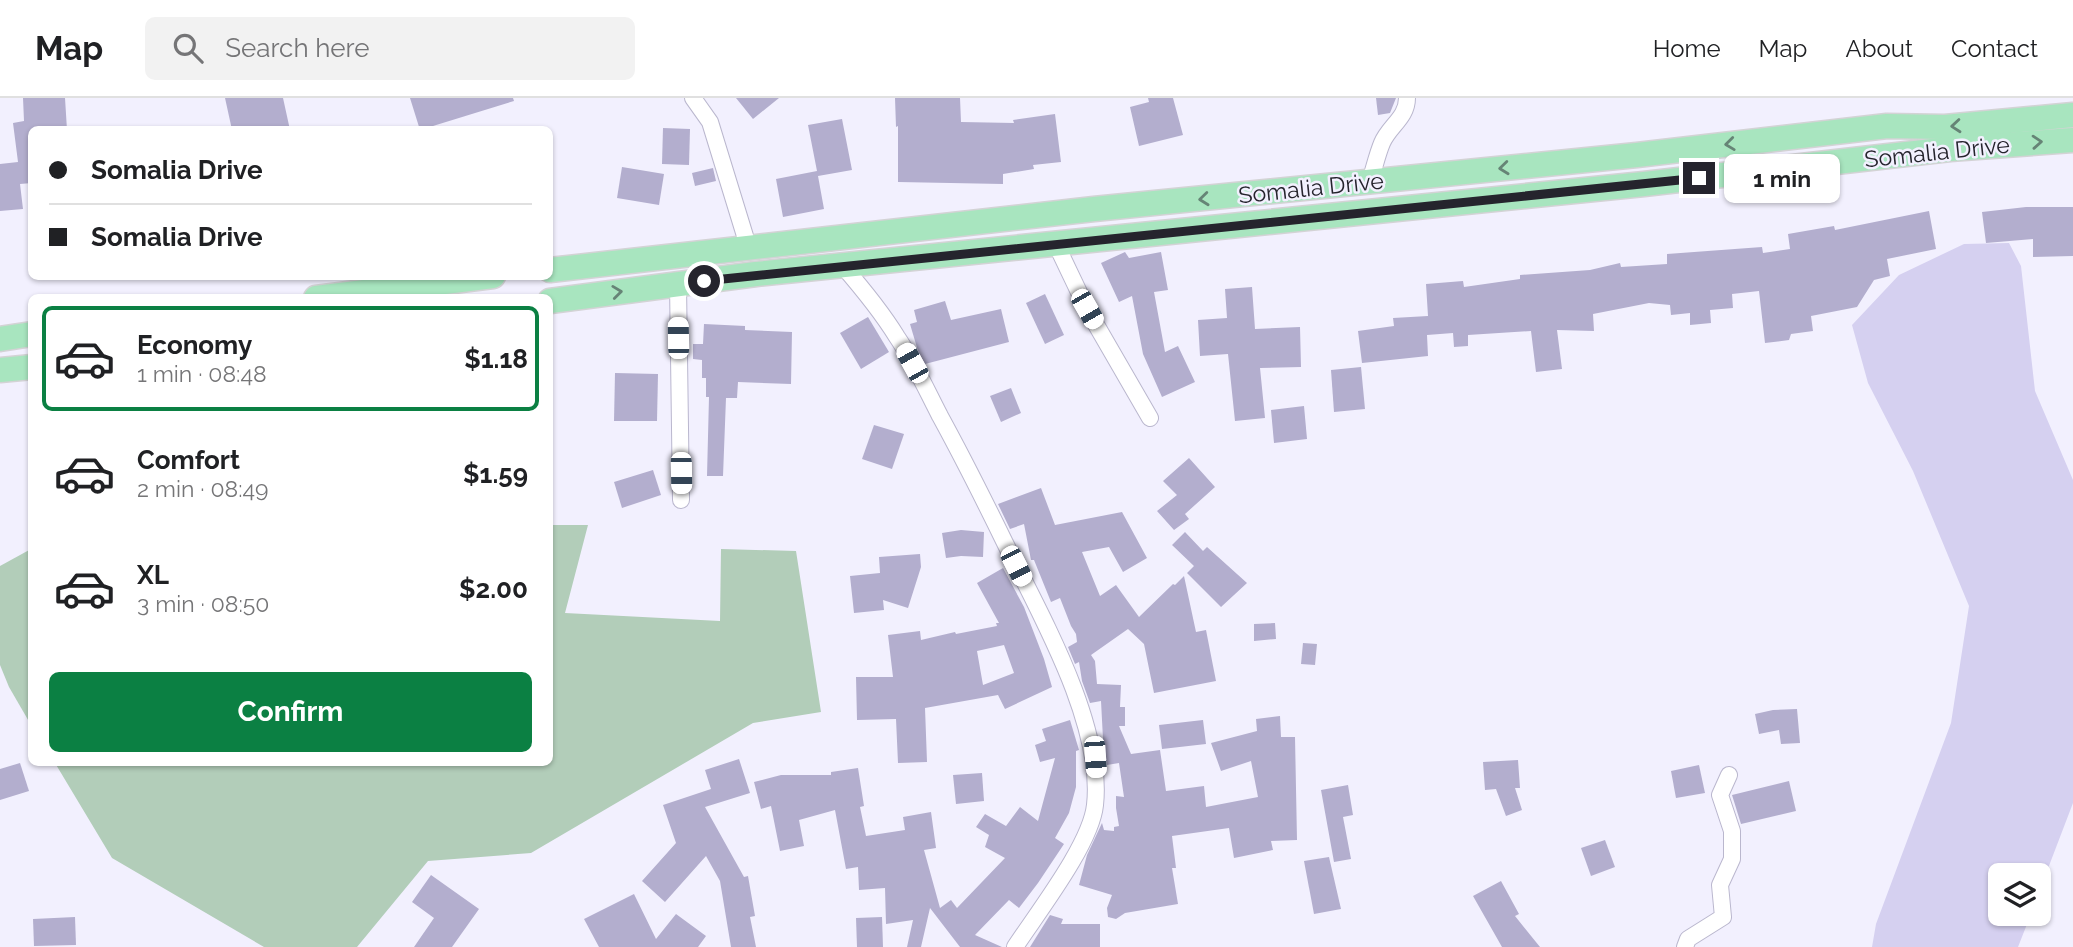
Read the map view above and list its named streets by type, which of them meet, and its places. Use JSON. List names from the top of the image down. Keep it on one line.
{"streets":{"main road":["Somalia Drive"]},"page":{"header":"Map","search":"Search here","nav":["Home","Map","About","Contact"],"banner":["Somalia Drive","Somalia Drive"],"bubble":"1 min","list":[{"name":"Economy","note":"1 min · 08:48","value":"$1.18"},{"name":"Comfort","note":"2 min · 08:49","value":"$1.59"},{"name":"XL","note":"3 min · 08:50","value":"$2.00"}],"buttons":"Confirm"}}
